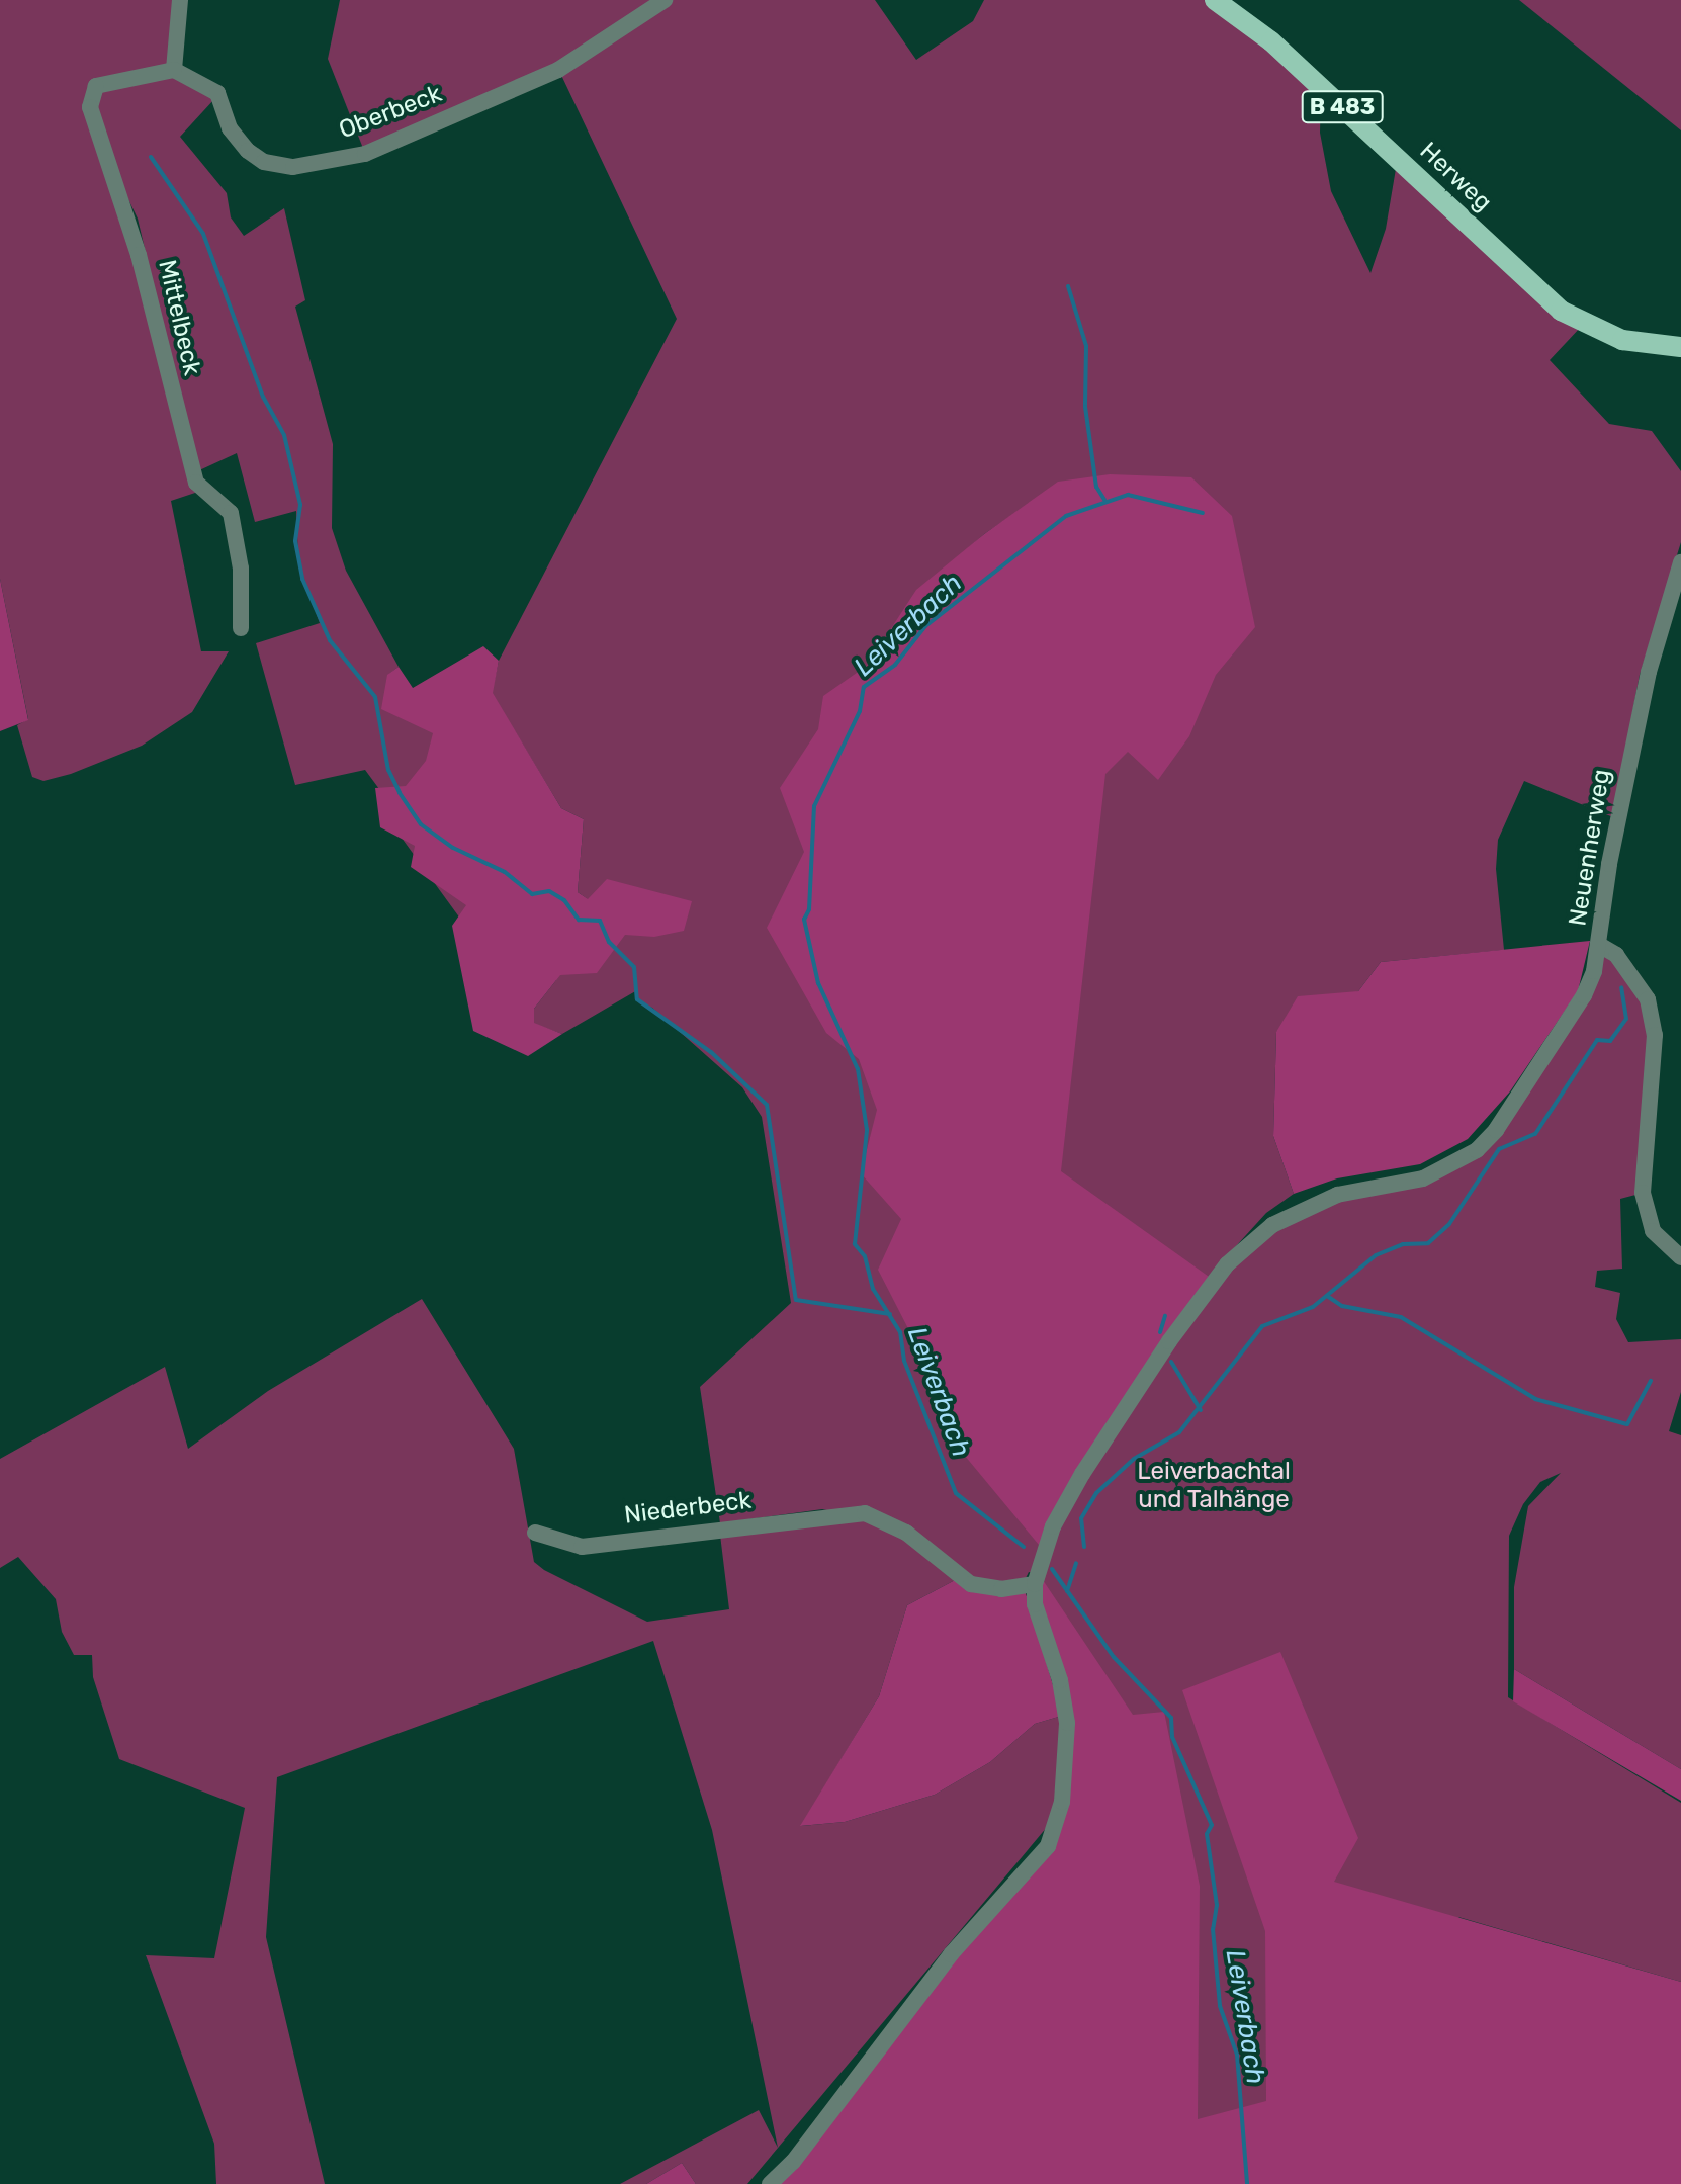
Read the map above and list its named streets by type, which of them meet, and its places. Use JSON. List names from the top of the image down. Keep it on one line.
{"streets":{"main road":["B 483","Herweg"],"street":["Oberbeck","Mittelbeck","Neuenherweg","Niederbeck"]},"crossings":[["Oberbeck","Mittelbeck"]],"water":["Leiverbach"],"parks":["Leiverbachtal und Talhänge"]}
